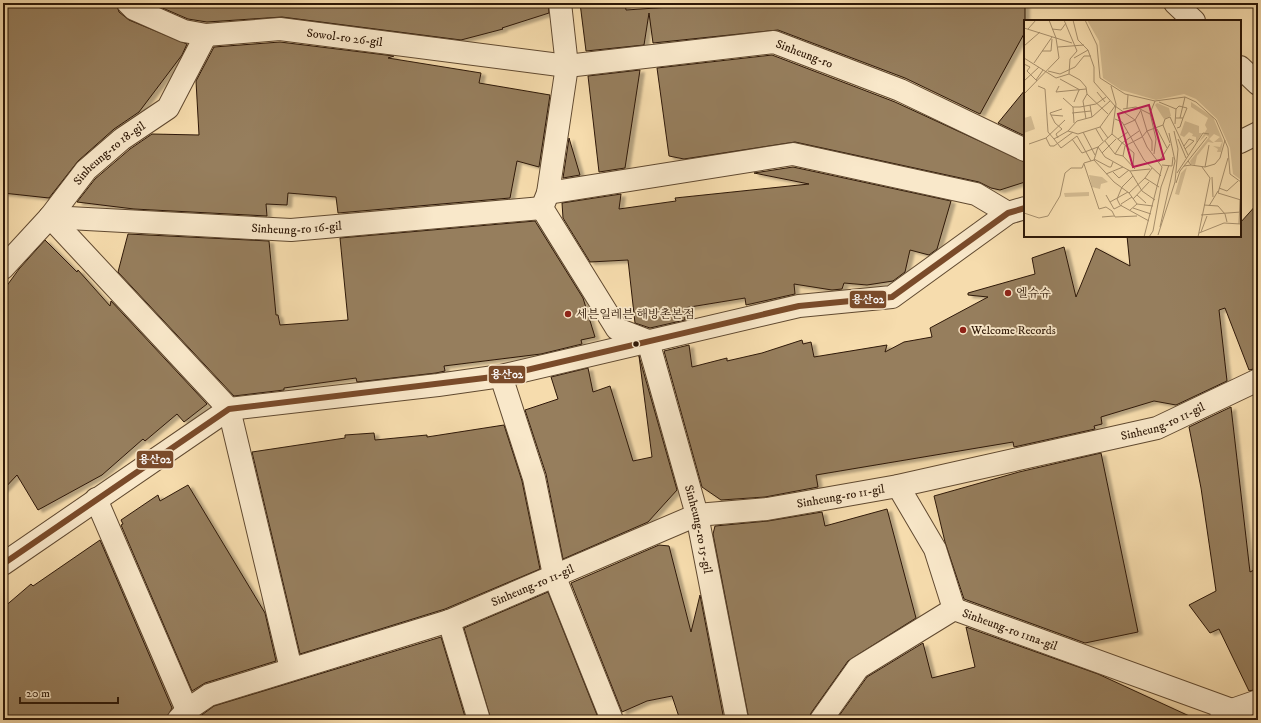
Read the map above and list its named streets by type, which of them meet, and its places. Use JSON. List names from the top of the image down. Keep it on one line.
{"streets":{"street":["Sowol-ro 26-gil","Sinheung-ro","Sinheung-ro 18-gil","Sinheung-ro 16-gil","Sinheung-ro 11-gil","Sinheung-ro 15-gil","Sinheung-ro 11na-gil"]},"crossings":[["Sowol-ro 26-gil","Sinheung-ro"],["Sowol-ro 26-gil","Sinheung-ro 18-gil"],["Sinheung-ro 18-gil","Sinheung-ro 16-gil"],["Sinheung-ro 11-gil","Sinheung-ro 15-gil"],["Sinheung-ro 11-gil","Sinheung-ro 11na-gil"]],"places":["엘슈슈","세븐일레븐 해방촌본점","Welcome Records"],"lines":["transit line 용산02"],"scale_bar":"20 m"}
